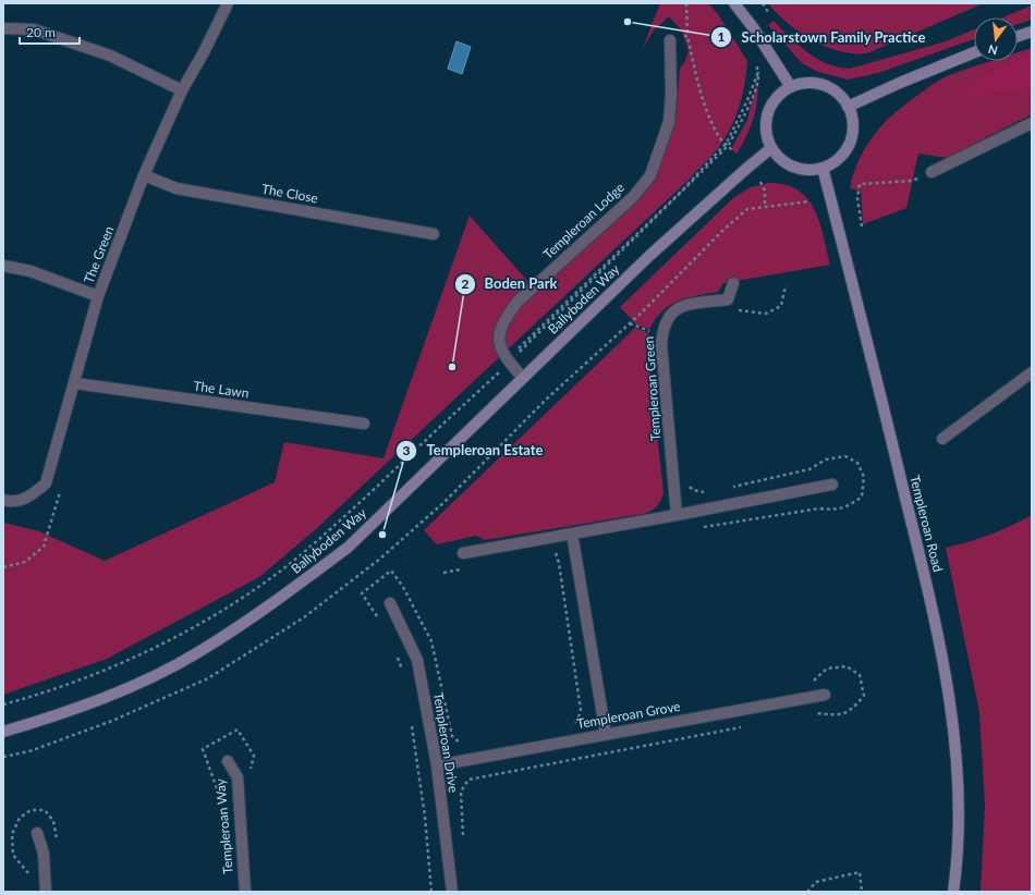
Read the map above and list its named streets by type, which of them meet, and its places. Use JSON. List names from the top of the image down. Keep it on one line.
{"streets":{"main road":["Ballyboden Way","Templeroan Road"],"street":["The Close","Templeroan Lodge","The Green","Templeroan Green","The Lawn","Templeroan Grove","Templeroan Drive","Templeroan Way"]},"crossings":[["The Close","The Green"],["Templeroan Lodge","Ballyboden Way"],["The Green","The Lawn"],["Ballyboden Way","Templeroan Road"],["Templeroan Grove","Templeroan Drive"]],"places":["Scholarstown Family Practice","Boden Park","Templeroan Estate"],"scale_bar":"20 m","north":"bottom"}
